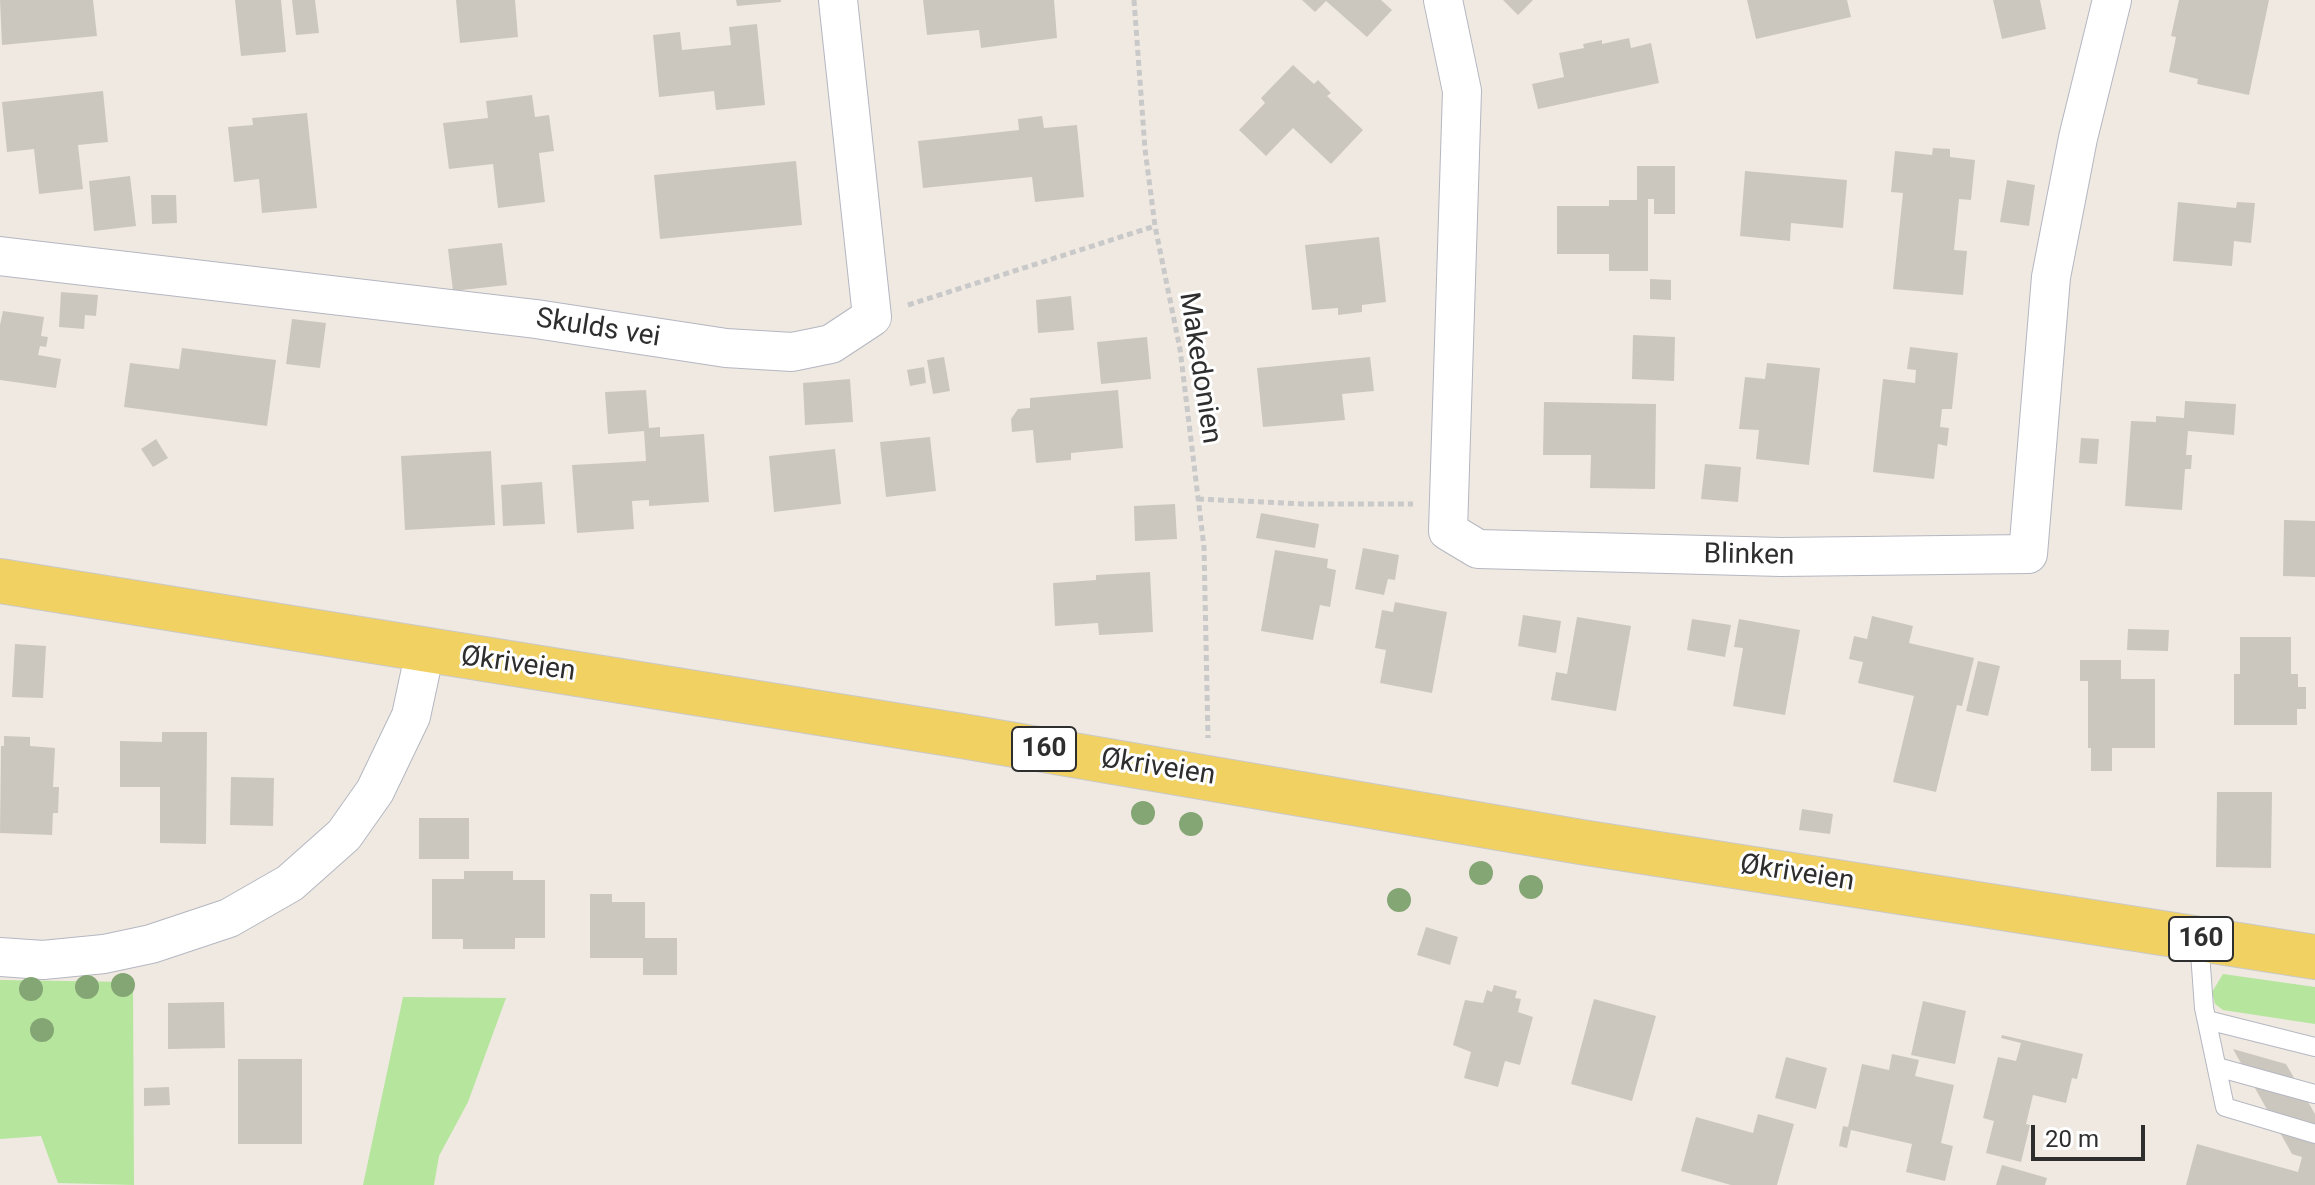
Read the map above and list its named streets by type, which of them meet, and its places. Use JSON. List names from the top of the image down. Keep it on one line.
{"streets":{"main road":["Økriveien","160"],"street":["Skulds vei","Blinken"],"path":["Makedonien"]},"scale_bar":"20 m"}
